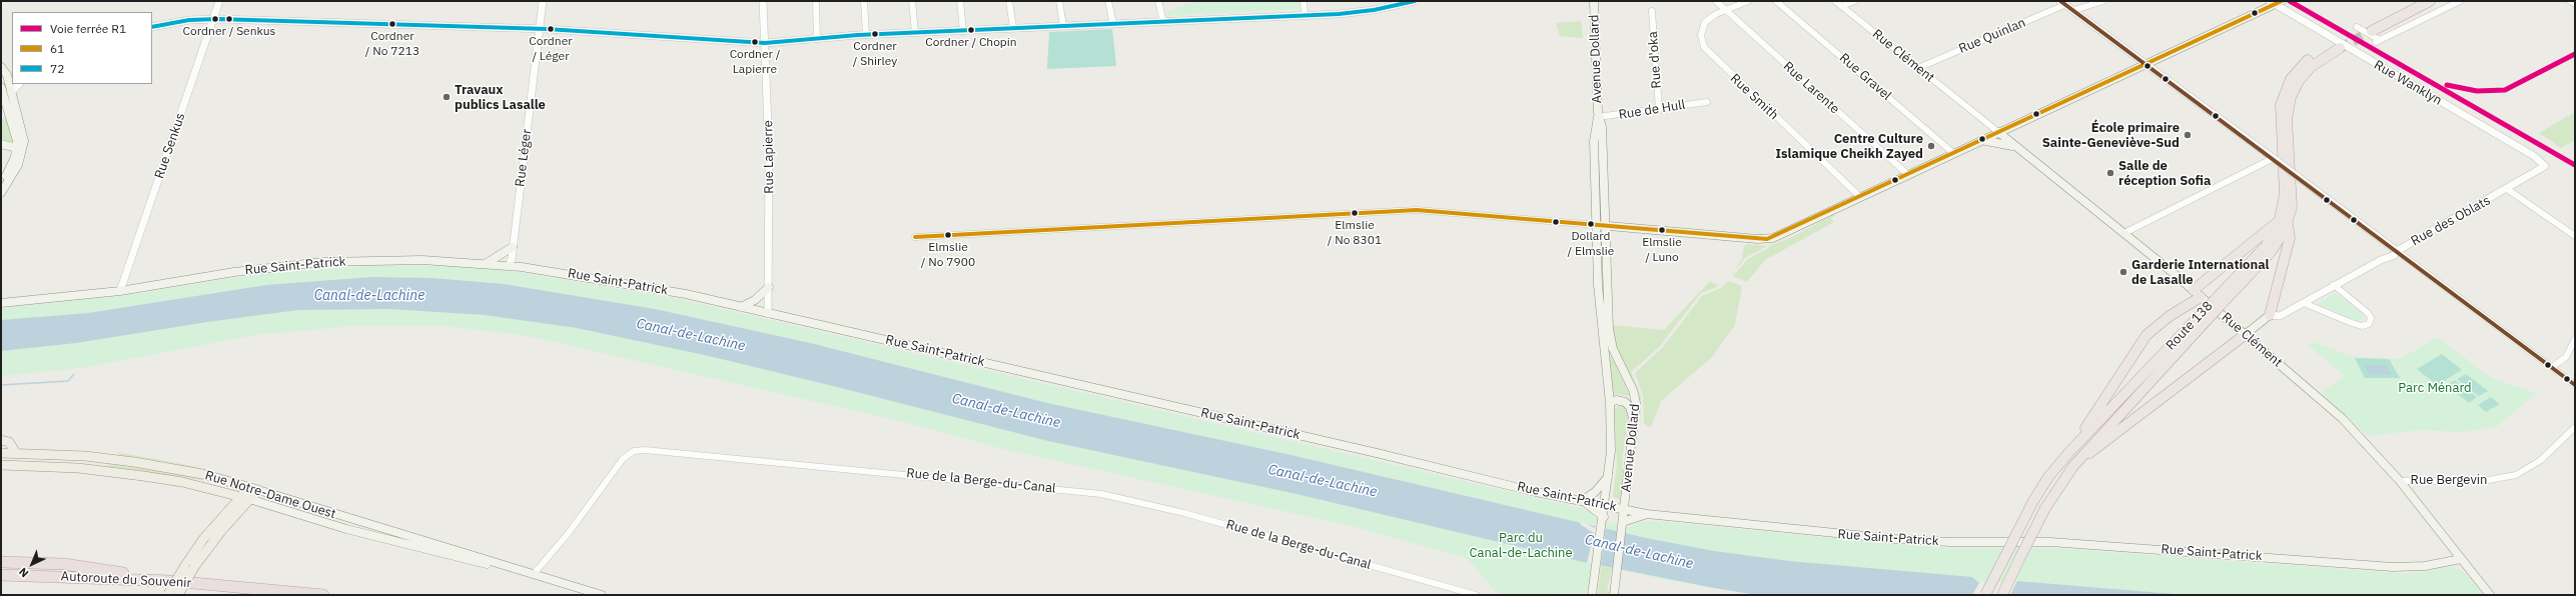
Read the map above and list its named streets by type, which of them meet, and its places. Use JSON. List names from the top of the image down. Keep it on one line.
{"streets":{"highway":["Route 138","Autoroute du Souvenir"],"main road":["Rue Clément","Avenue Dollard","Rue Saint-Patrick","Rue Notre-Dame Ouest"],"street":["Rue Quinlan","Rue d'oka","Rue Gravel","Rue Wanklyn","Rue Larente","Rue Smith","Rue de Hull","Rue Senkus","Rue Lapierre","Rue Léger","Rue des Oblats","Rue Bergevin","Rue de la Berge-du-Canal"]},"crossings":[["Rue Quinlan","Rue Clément"],["Rue Clément","Rue Saint-Patrick"],["Rue Clément","Rue Bergevin"],["Avenue Dollard","Rue de Hull"],["Avenue Dollard","Rue Saint-Patrick"],["Rue d'oka","Rue de Hull"],["Rue Wanklyn","Rue des Oblats"],["Rue Larente","Rue Smith"],["Rue Senkus","Rue Saint-Patrick"],["Rue Lapierre","Rue Saint-Patrick"],["Rue Léger","Rue Saint-Patrick"],["Rue de la Berge-du-Canal","Rue Notre-Dame Ouest"]],"water":["Canal-de-Lachine"],"parks":["Parc Ménard","Parc du Canal-de-Lachine"],"places":["Cordner / Senkus","Cordner / No 7213","Cordner / Léger","Cordner / Chopin","Cordner / Shirley","Cordner / Lapierre","Travaux publics Lasalle","École primaire Sainte-Geneviève-Sud","Centre Culture Islamique Cheikh Zayed","Salle de réception Sofia","Elmslie / No 8301","Dollard / Elmslie","Elmslie / Luno","Elmslie / No 7900","Garderie International de Lasalle"],"lines":["rail line R1","transit line 61","transit line 72"],"legend":["Voie ferrée R1","61","72"],"north":"bottom left"}
